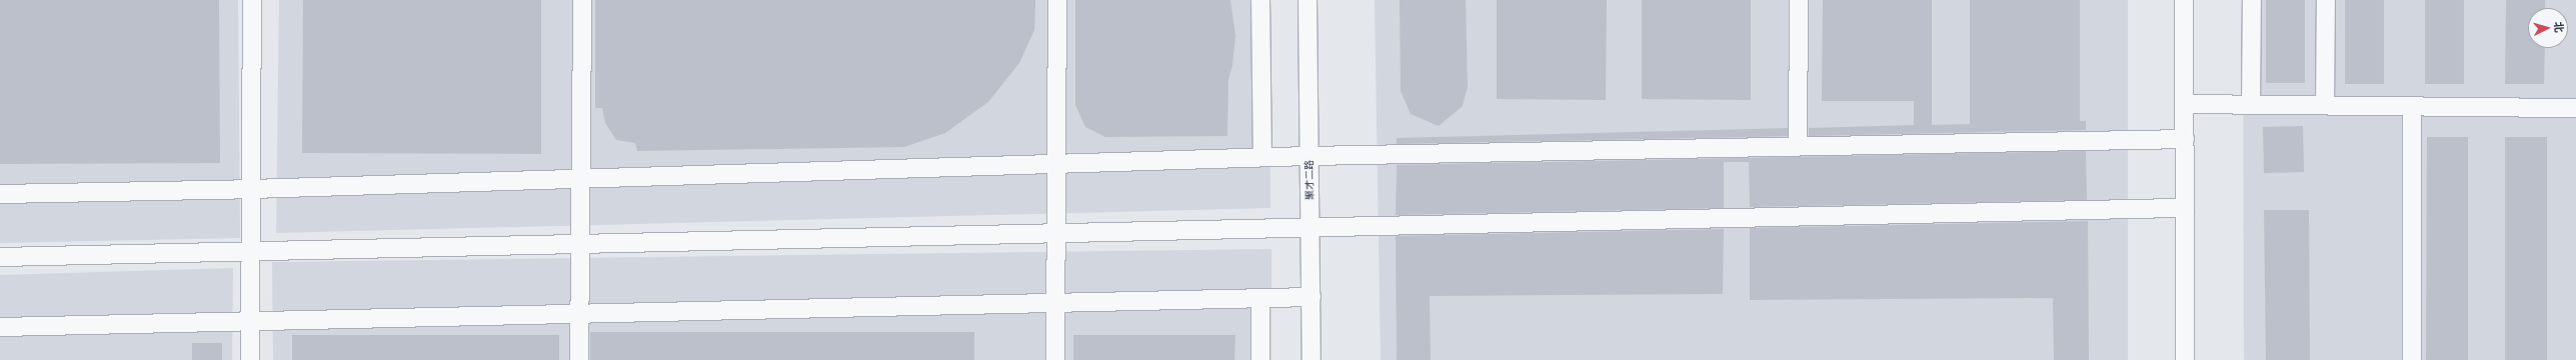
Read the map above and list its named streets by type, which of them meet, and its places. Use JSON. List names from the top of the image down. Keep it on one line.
{"streets":{"street":["聚才二路"]},"north":"right"}
